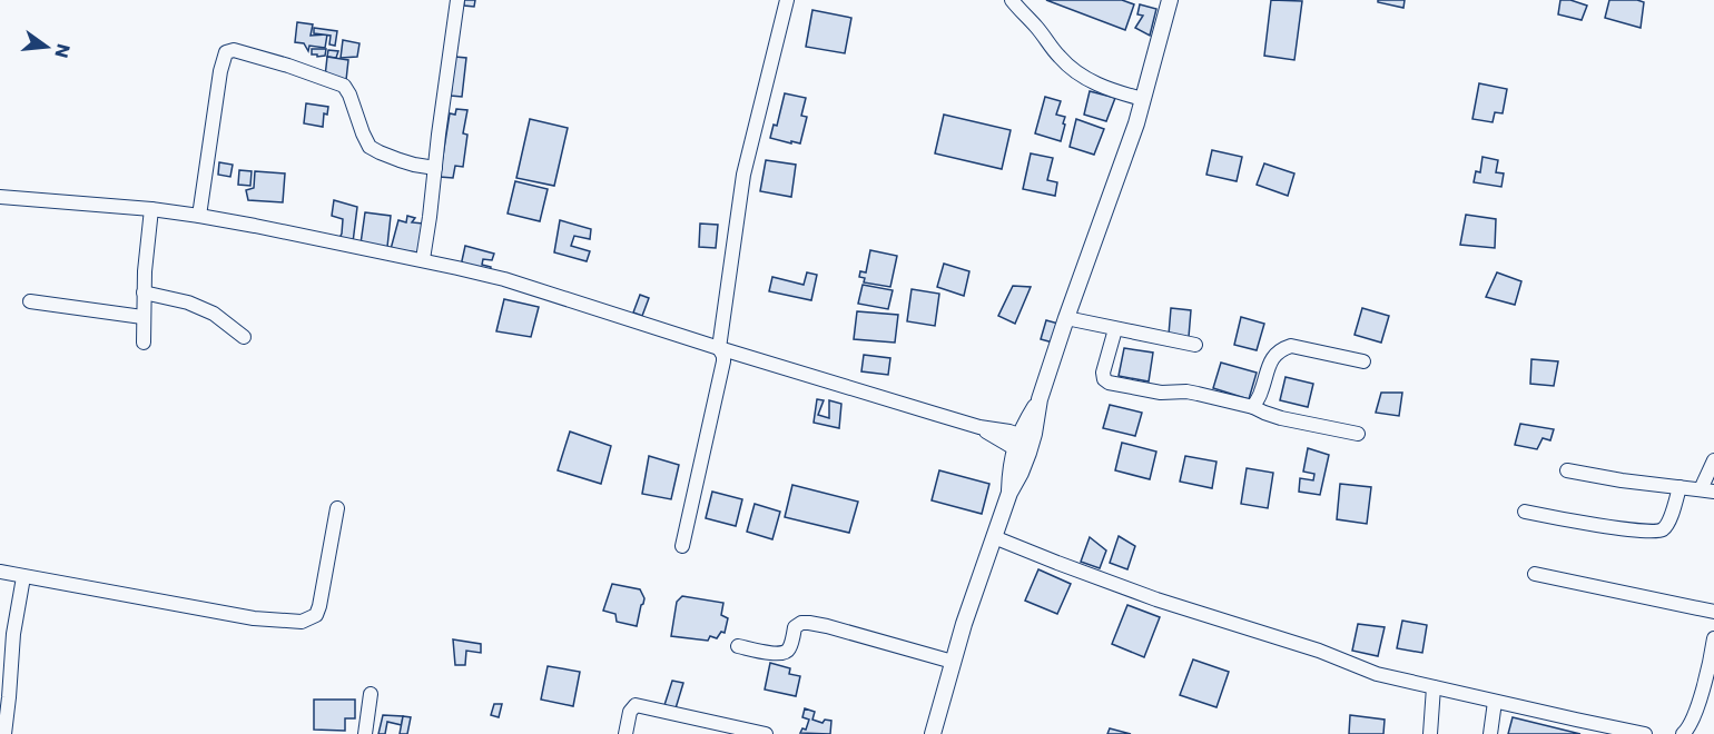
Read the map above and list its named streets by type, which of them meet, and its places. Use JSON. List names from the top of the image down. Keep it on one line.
{"north":"right"}
